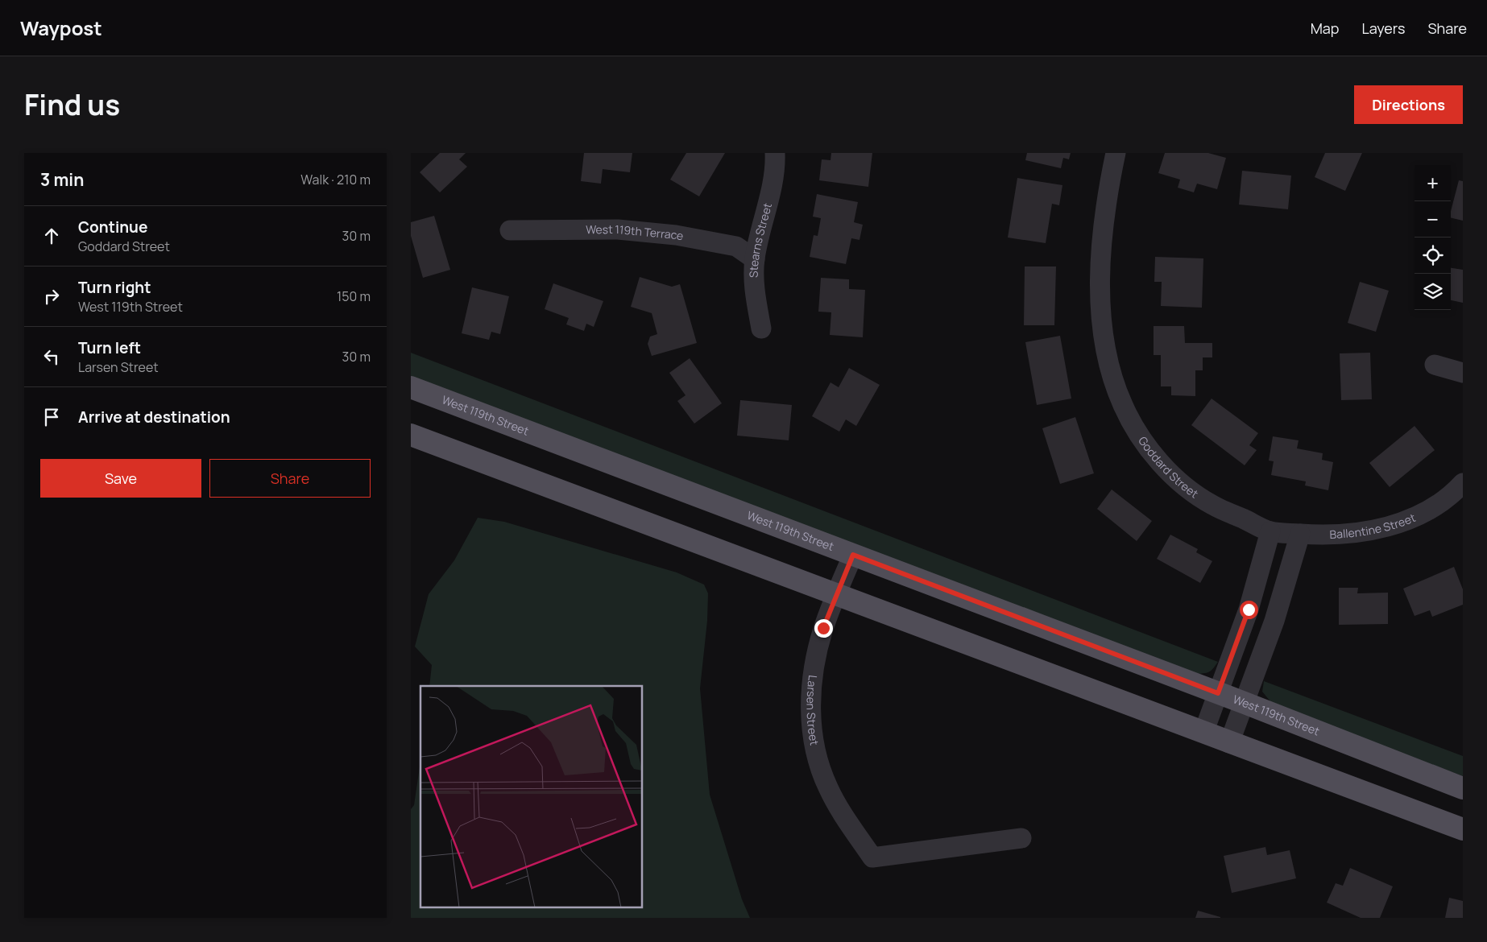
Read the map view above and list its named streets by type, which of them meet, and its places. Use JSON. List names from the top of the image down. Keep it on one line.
{"streets":{"main road":["West 119th Street"],"street":["West 119th Terrace","Stearns Street","Goddard Street","Ballentine Street","Larsen Street"]},"crossings":[["West 119th Terrace","Stearns Street"],["West 119th Street","Larsen Street"],["Goddard Street","Ballentine Street"]],"page":{"header":"Waypost","nav":["Map","Layers","Share"],"title":"Find us","buttons":["Directions",["Save","Share"]],"heading":["3 min","Walk · 210 m"],"map_buttons":["+","−"],"list":[["Continue","Goddard Street","30 m"],["Turn right","West 119th Street","150 m"],["Turn left","Larsen Street","30 m"],"Arrive at destination"]}}
